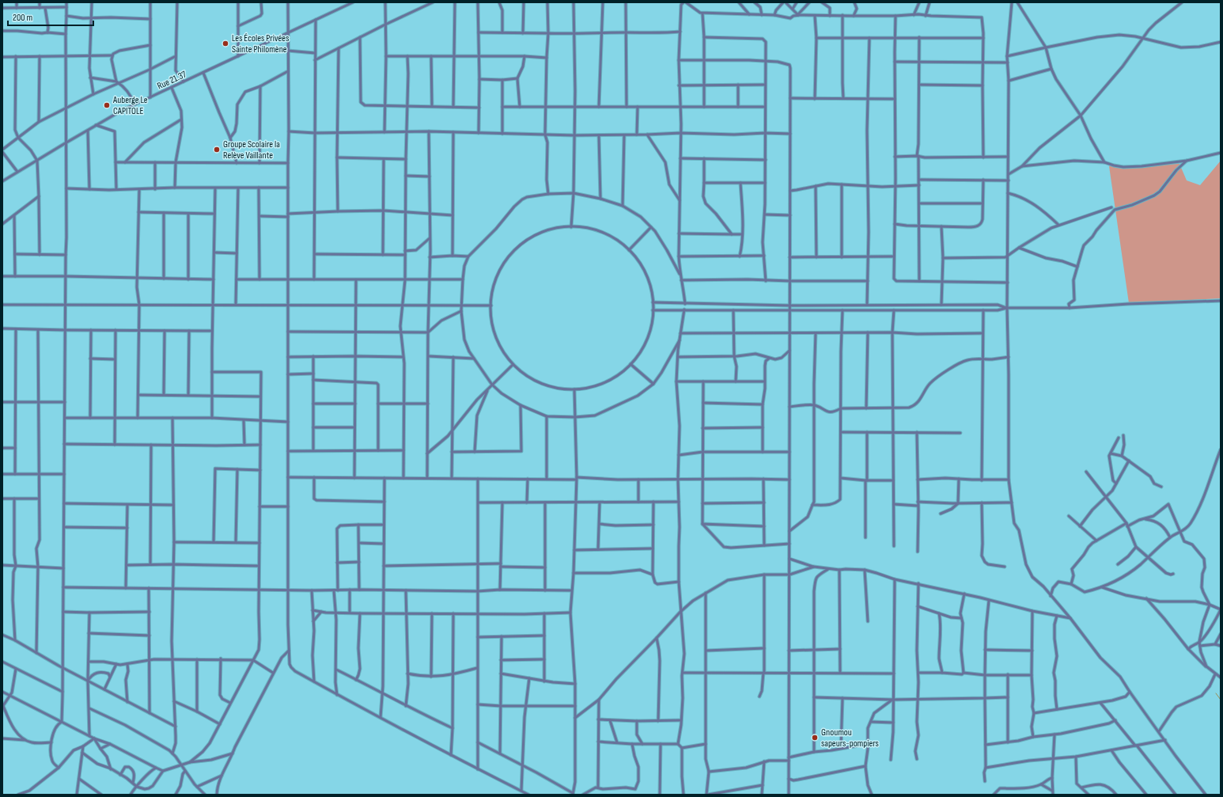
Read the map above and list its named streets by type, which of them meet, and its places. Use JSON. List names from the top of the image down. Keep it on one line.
{"streets":{"street":["Rue 21.37"]},"places":["Les Écoles Privées Sainte Philomène","Auberge Le CAPITOLE","Groupe Scolaire la Relève Vaillante","Gnoumou sapeurs-pompiers"],"scale_bar":"200 m"}
